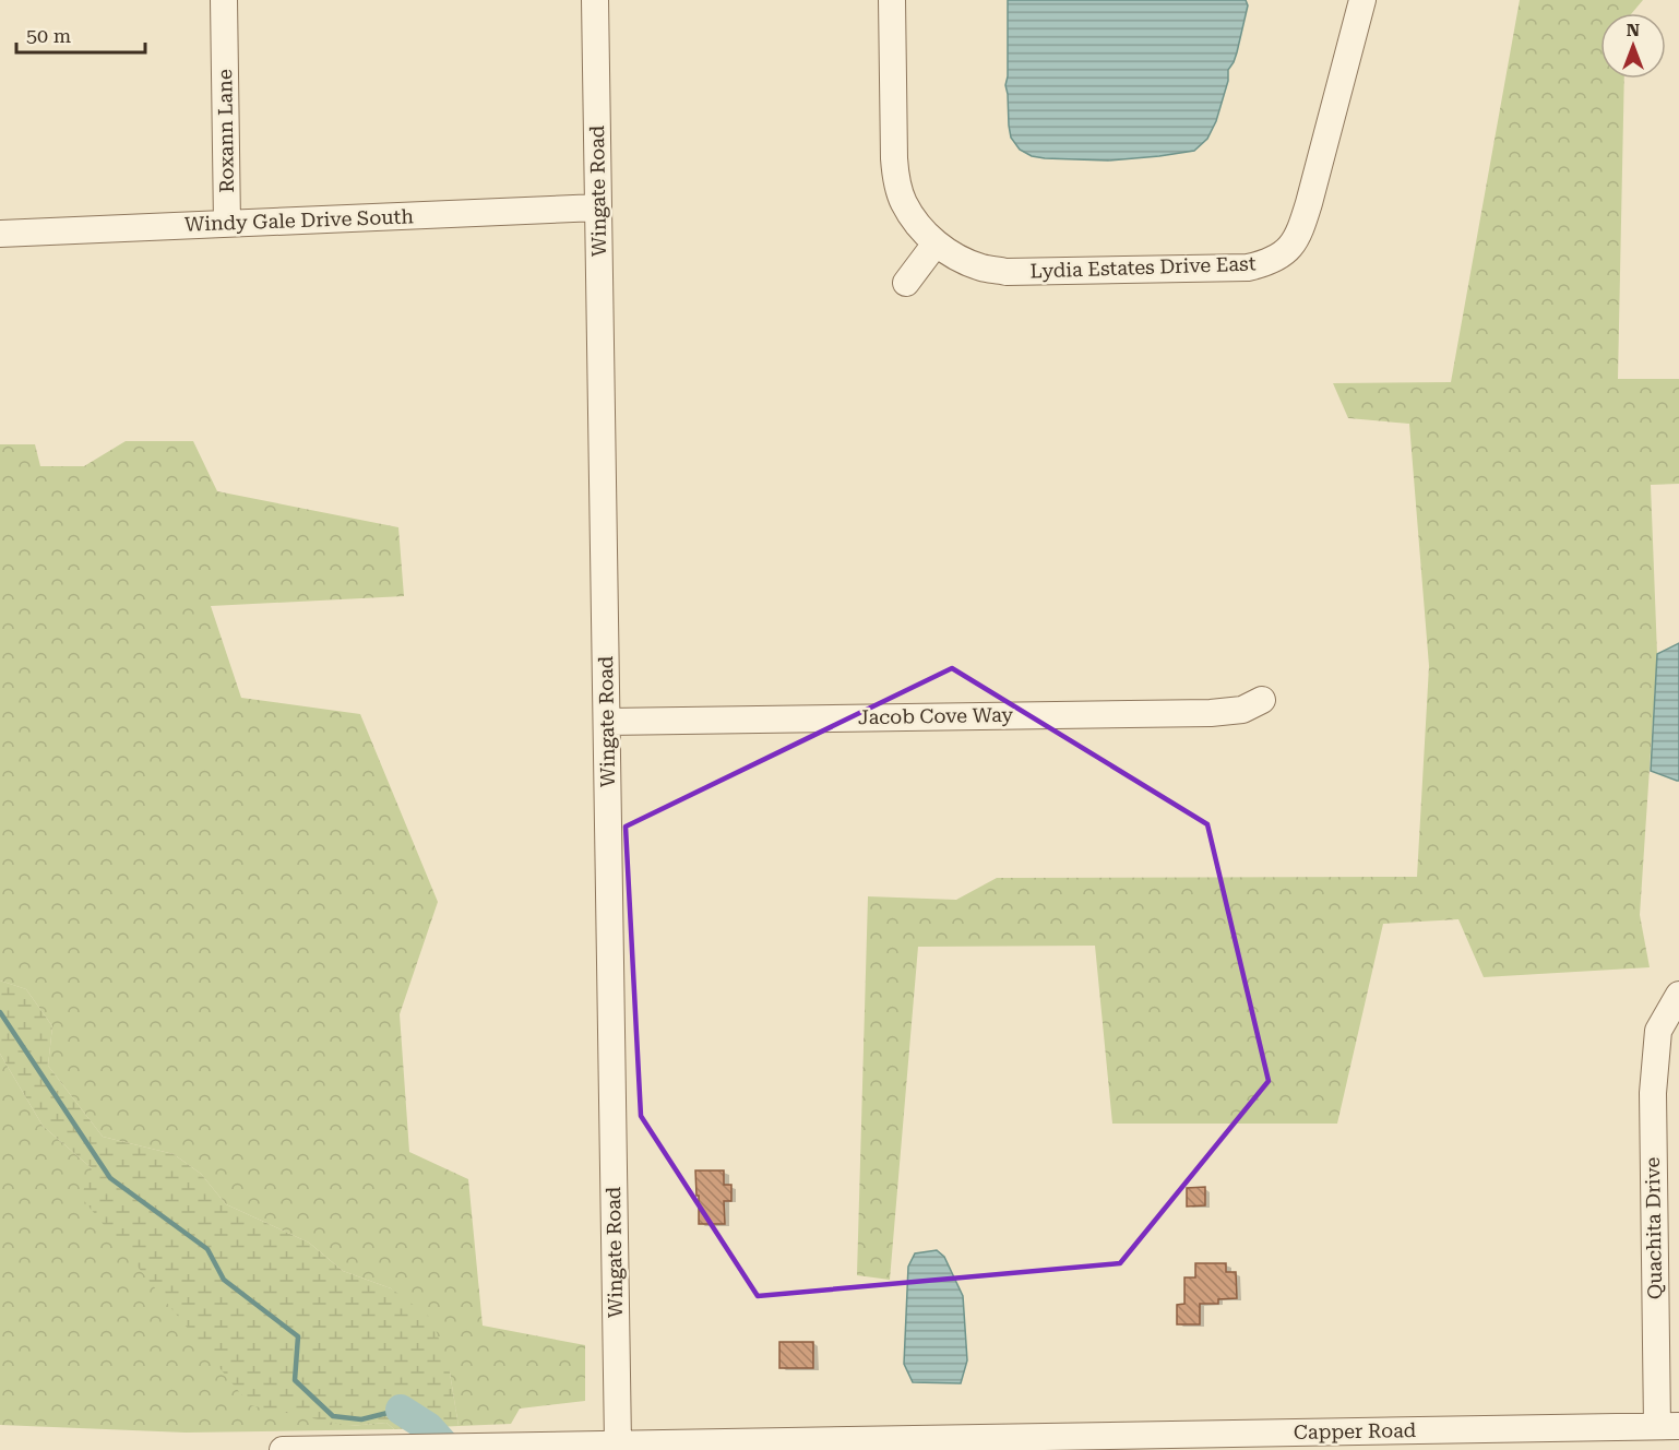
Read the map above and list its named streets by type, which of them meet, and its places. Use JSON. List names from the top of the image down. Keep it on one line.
{"streets":{"street":["Roxann Lane","Wingate Road","Windy Gale Drive South","Lydia Estates Drive East","Jacob Cove Way","Quachita Drive","Capper Road"]},"crossings":[["Roxann Lane","Windy Gale Drive South"],["Wingate Road","Windy Gale Drive South"],["Wingate Road","Jacob Cove Way"],["Wingate Road","Capper Road"],["Quachita Drive","Capper Road"]],"scale_bar":"50 m","north":"top"}
